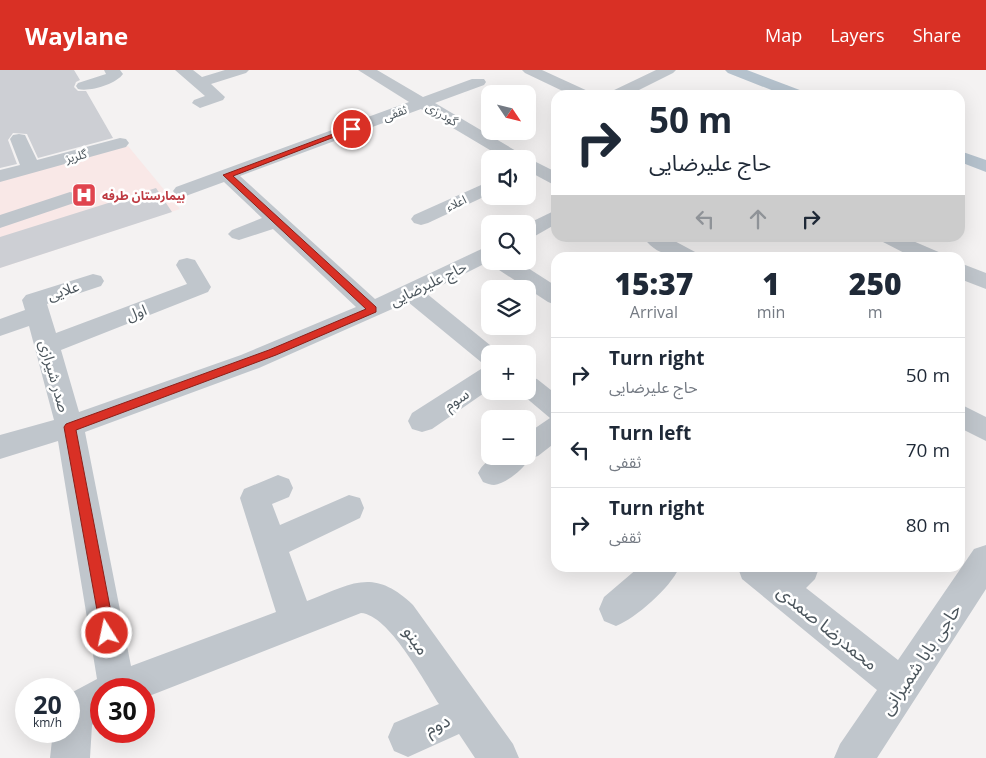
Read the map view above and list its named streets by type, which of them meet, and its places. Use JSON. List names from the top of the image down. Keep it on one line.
{"streets":{"street":["ثقفی","گودرزی","گلریز","اعلاء","حاج علیرضایی","علایی","اول","صدر شیرازی","سوم","محمدرضا صمدی","مینو","حاجی بابا شمیرانی","دوم"]},"crossings":[["ثقفی","گودرزی"],["حاج علیرضایی","صدر شیرازی"],["علایی","صدر شیرازی"],["اول","صدر شیرازی"],["محمدرضا صمدی","حاجی بابا شمیرانی"],["مینو","دوم"]],"places":{"hospital":["بیمارستان طرفه"]},"north":"bottom right","page":{"header":"Waylane","nav":["Map","Layers","Share"],"map_buttons":["+","−"],"turn":["50 m","حاج علیرضایی"],"eta":["15:37","Arrival","1","min","250","m"],"list":[{"name":"Turn right","note":"حاج علیرضایی","value":"50 m"},{"name":"Turn left","note":"ثقفی","value":"70 m"},{"name":"Turn right","note":"ثقفی","value":"80 m"}],"speed":"20 km/h","limit":"30"}}
